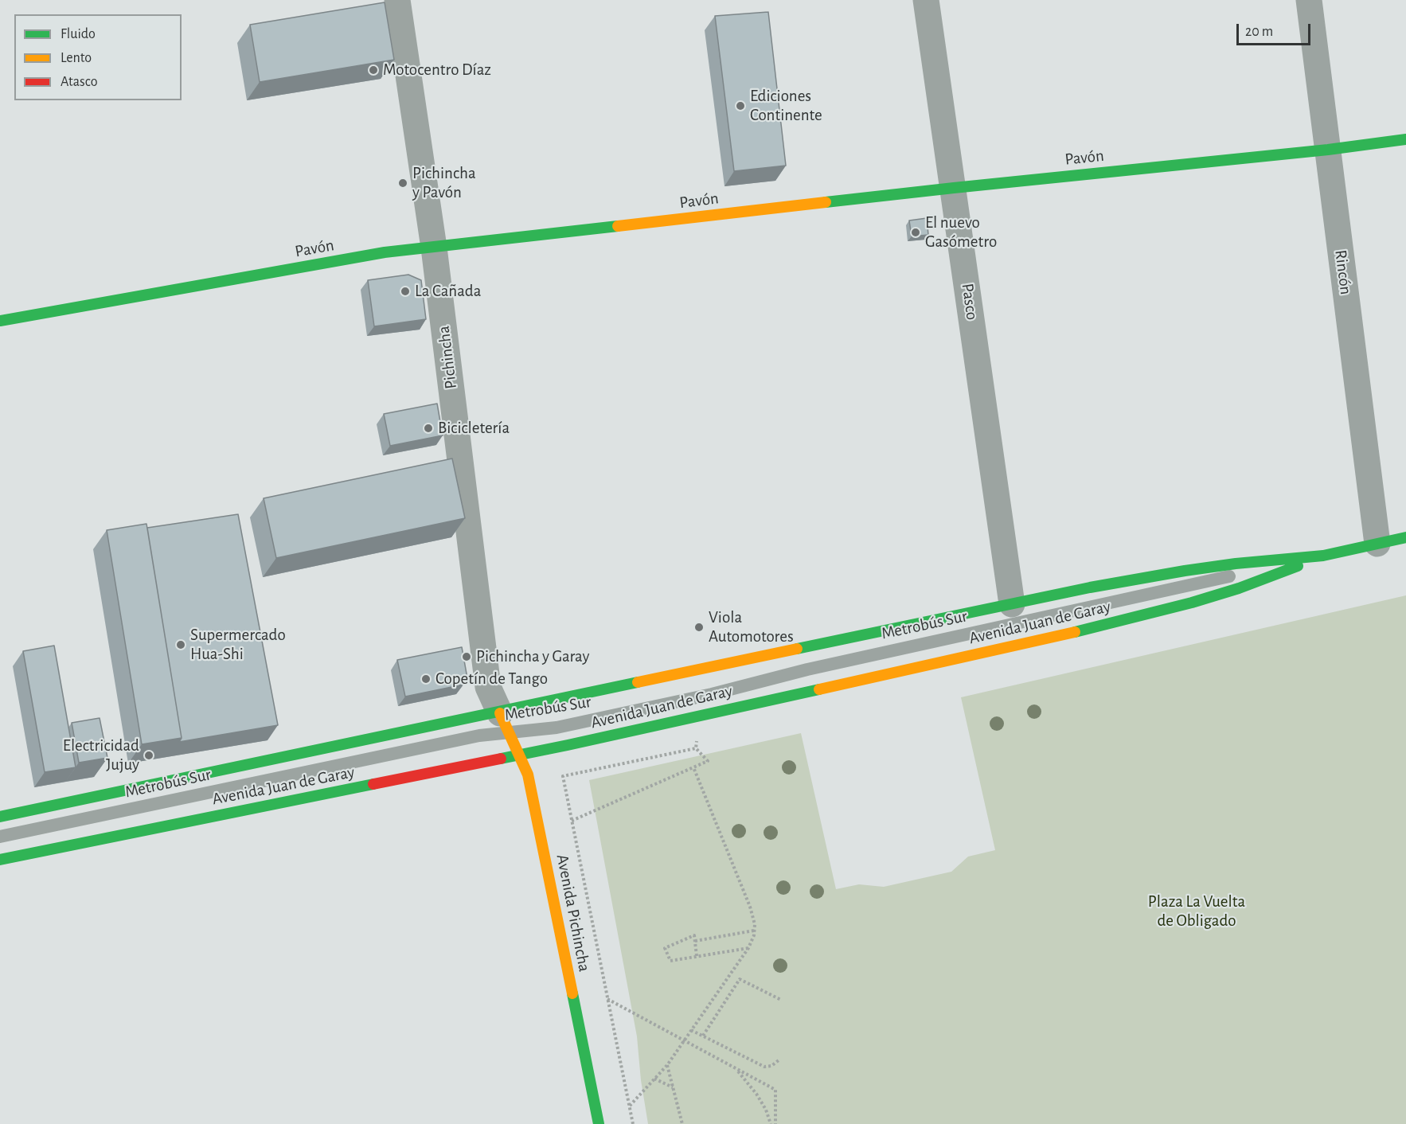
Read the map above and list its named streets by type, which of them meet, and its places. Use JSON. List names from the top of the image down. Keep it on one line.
{"streets":{"main road":["Pavón","Avenida Juan de Garay","Avenida Pichincha"],"street":["Rincón","Pasco","Pichincha"],"lane":["Metrobús Sur"]},"crossings":[["Pavón","Rincón"],["Pavón","Pasco"],["Pavón","Pichincha"],["Rincón","Avenida Juan de Garay"],["Pasco","Avenida Juan de Garay"],["Pichincha","Avenida Juan de Garay"],["Pichincha","Metrobús Sur"],["Pichincha","Avenida Pichincha"],["Avenida Juan de Garay","Metrobús Sur"],["Avenida Juan de Garay","Avenida Pichincha"],["Metrobús Sur","Avenida Pichincha"]],"parks":["Plaza La Vuelta de Obligado"],"places":["Motocentro Díaz","Ediciones Continente","Pichincha y Pavón","El nuevo Gasómetro","La Cañada","Bicicletería","Viola Automotores","Supermercado Hua-Shi","Pichincha y Garay","Copetín de Tango","Electricidad Jujuy"],"legend":["Fluido","Lento","Atasco"],"scale_bar":"20 m"}
